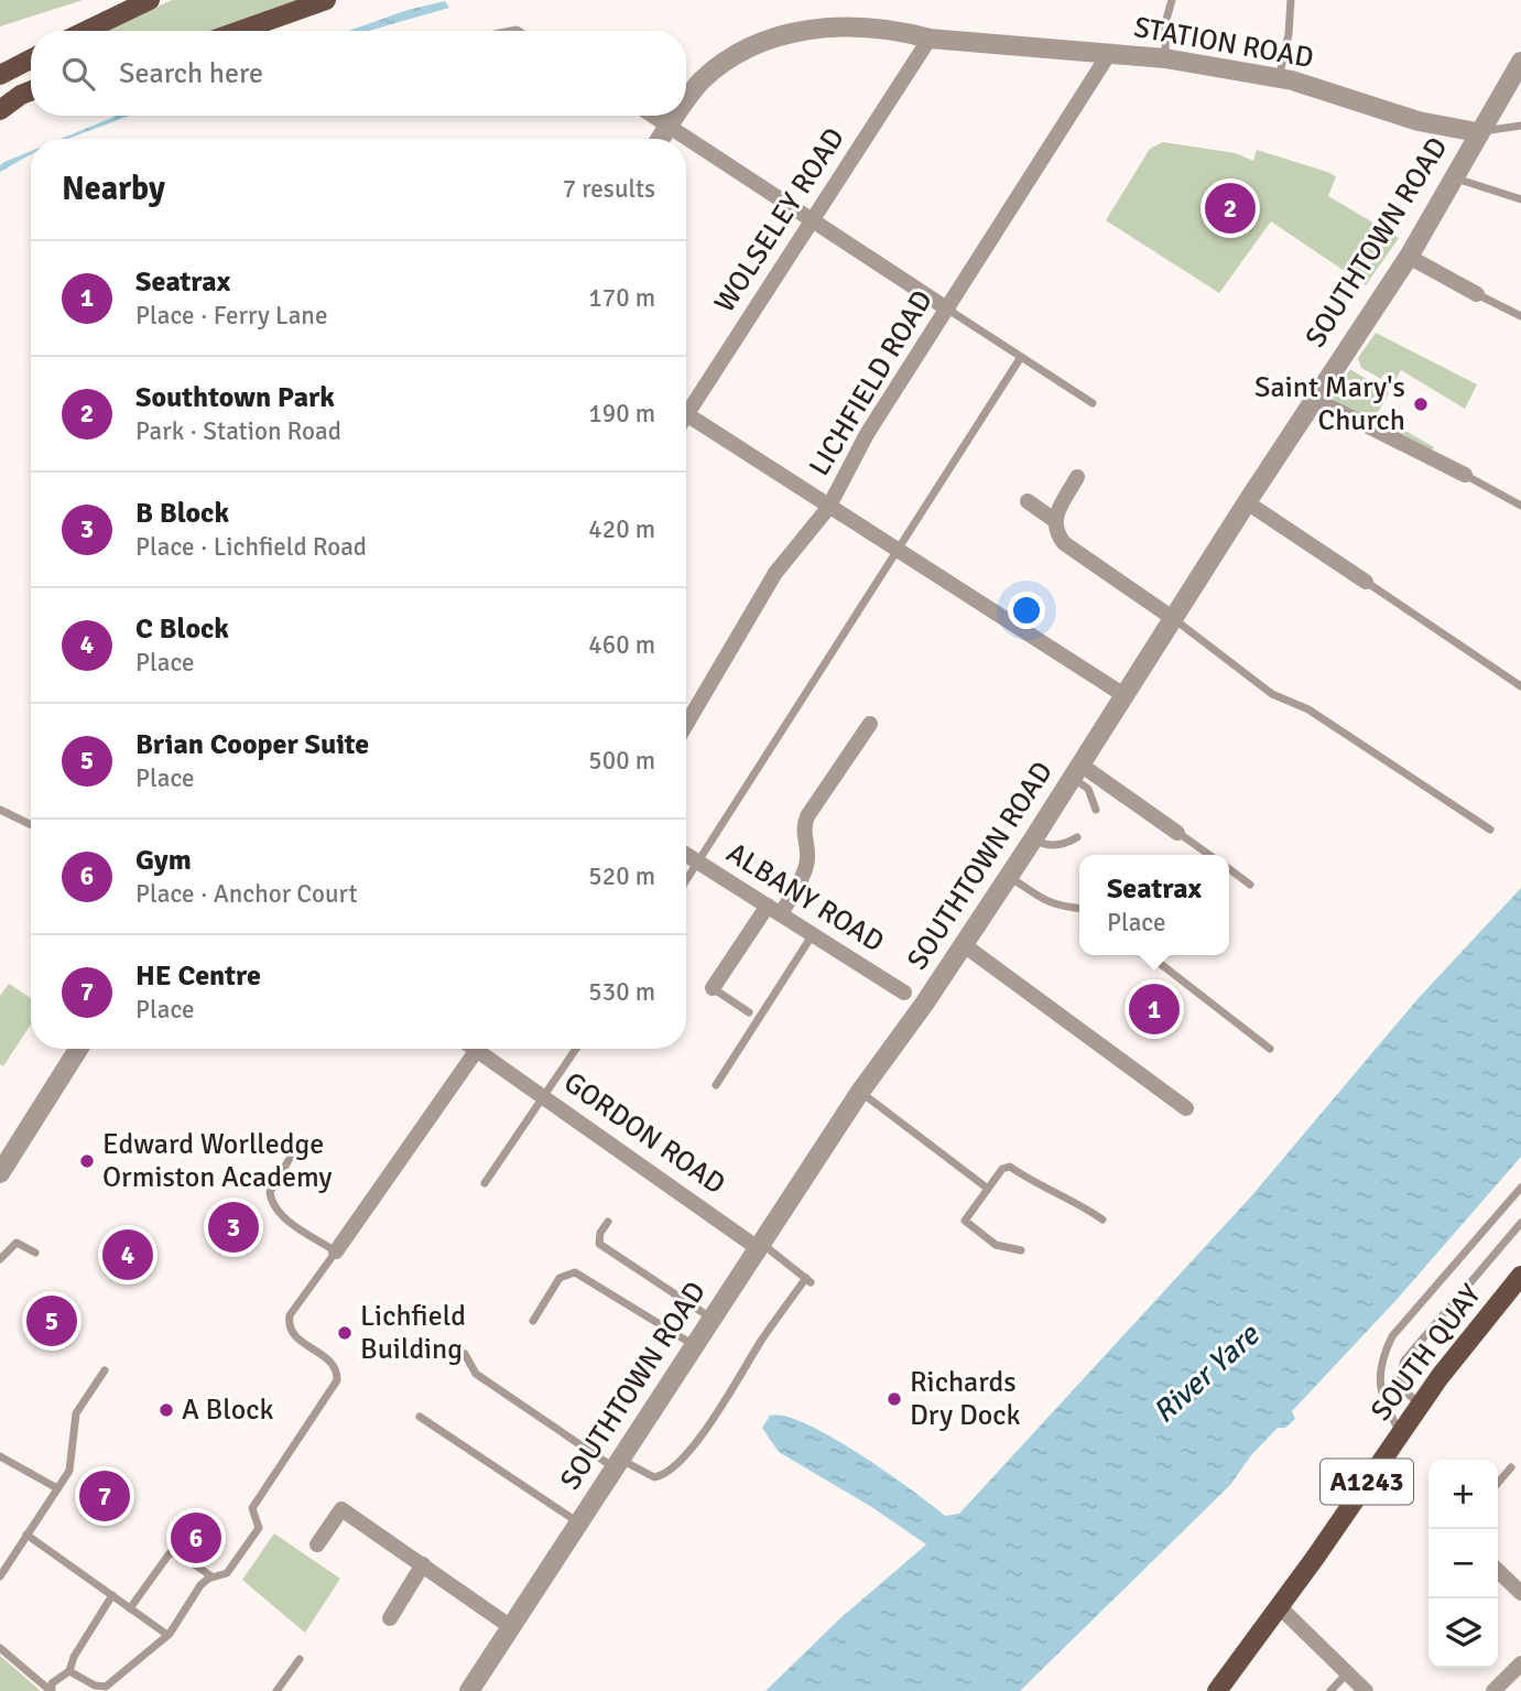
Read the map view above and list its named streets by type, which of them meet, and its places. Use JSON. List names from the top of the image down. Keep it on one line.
{"streets":{"main road":["SOUTH QUAY","A1243"],"street":["STATION ROAD","WOLSELEY ROAD","SOUTHTOWN ROAD","LICHFIELD ROAD","ALBANY ROAD","GORDON ROAD"]},"crossings":[["STATION ROAD","WOLSELEY ROAD"],["STATION ROAD","SOUTHTOWN ROAD"],["STATION ROAD","LICHFIELD ROAD"],["SOUTHTOWN ROAD","GORDON ROAD"]],"water":["River Yare"],"places":["Saint Mary's Church","Edward Worlledge Ormiston Academy","Lichfield Building","Richards Dry Dock","A Block"],"page":{"search":"Search here","heading":["Nearby","7 results"],"pins":["2","1","3","4","5","7","6"],"list":[{"mark":"1","name":"Seatrax","note":"Place · Ferry Lane","value":"170 m"},{"mark":"2","name":"Southtown Park","note":"Park · Station Road","value":"190 m"},{"mark":"3","name":"B Block","note":"Place · Lichfield Road","value":"420 m"},{"mark":"4","name":"C Block","note":"Place","value":"460 m"},{"mark":"5","name":"Brian Cooper Suite","note":"Place","value":"500 m"},{"mark":"6","name":"Gym","note":"Place · Anchor Court","value":"520 m"},{"mark":"7","name":"HE Centre","note":"Place","value":"530 m"}],"popup":["Seatrax","Place"],"map_buttons":["+","−"]}}
